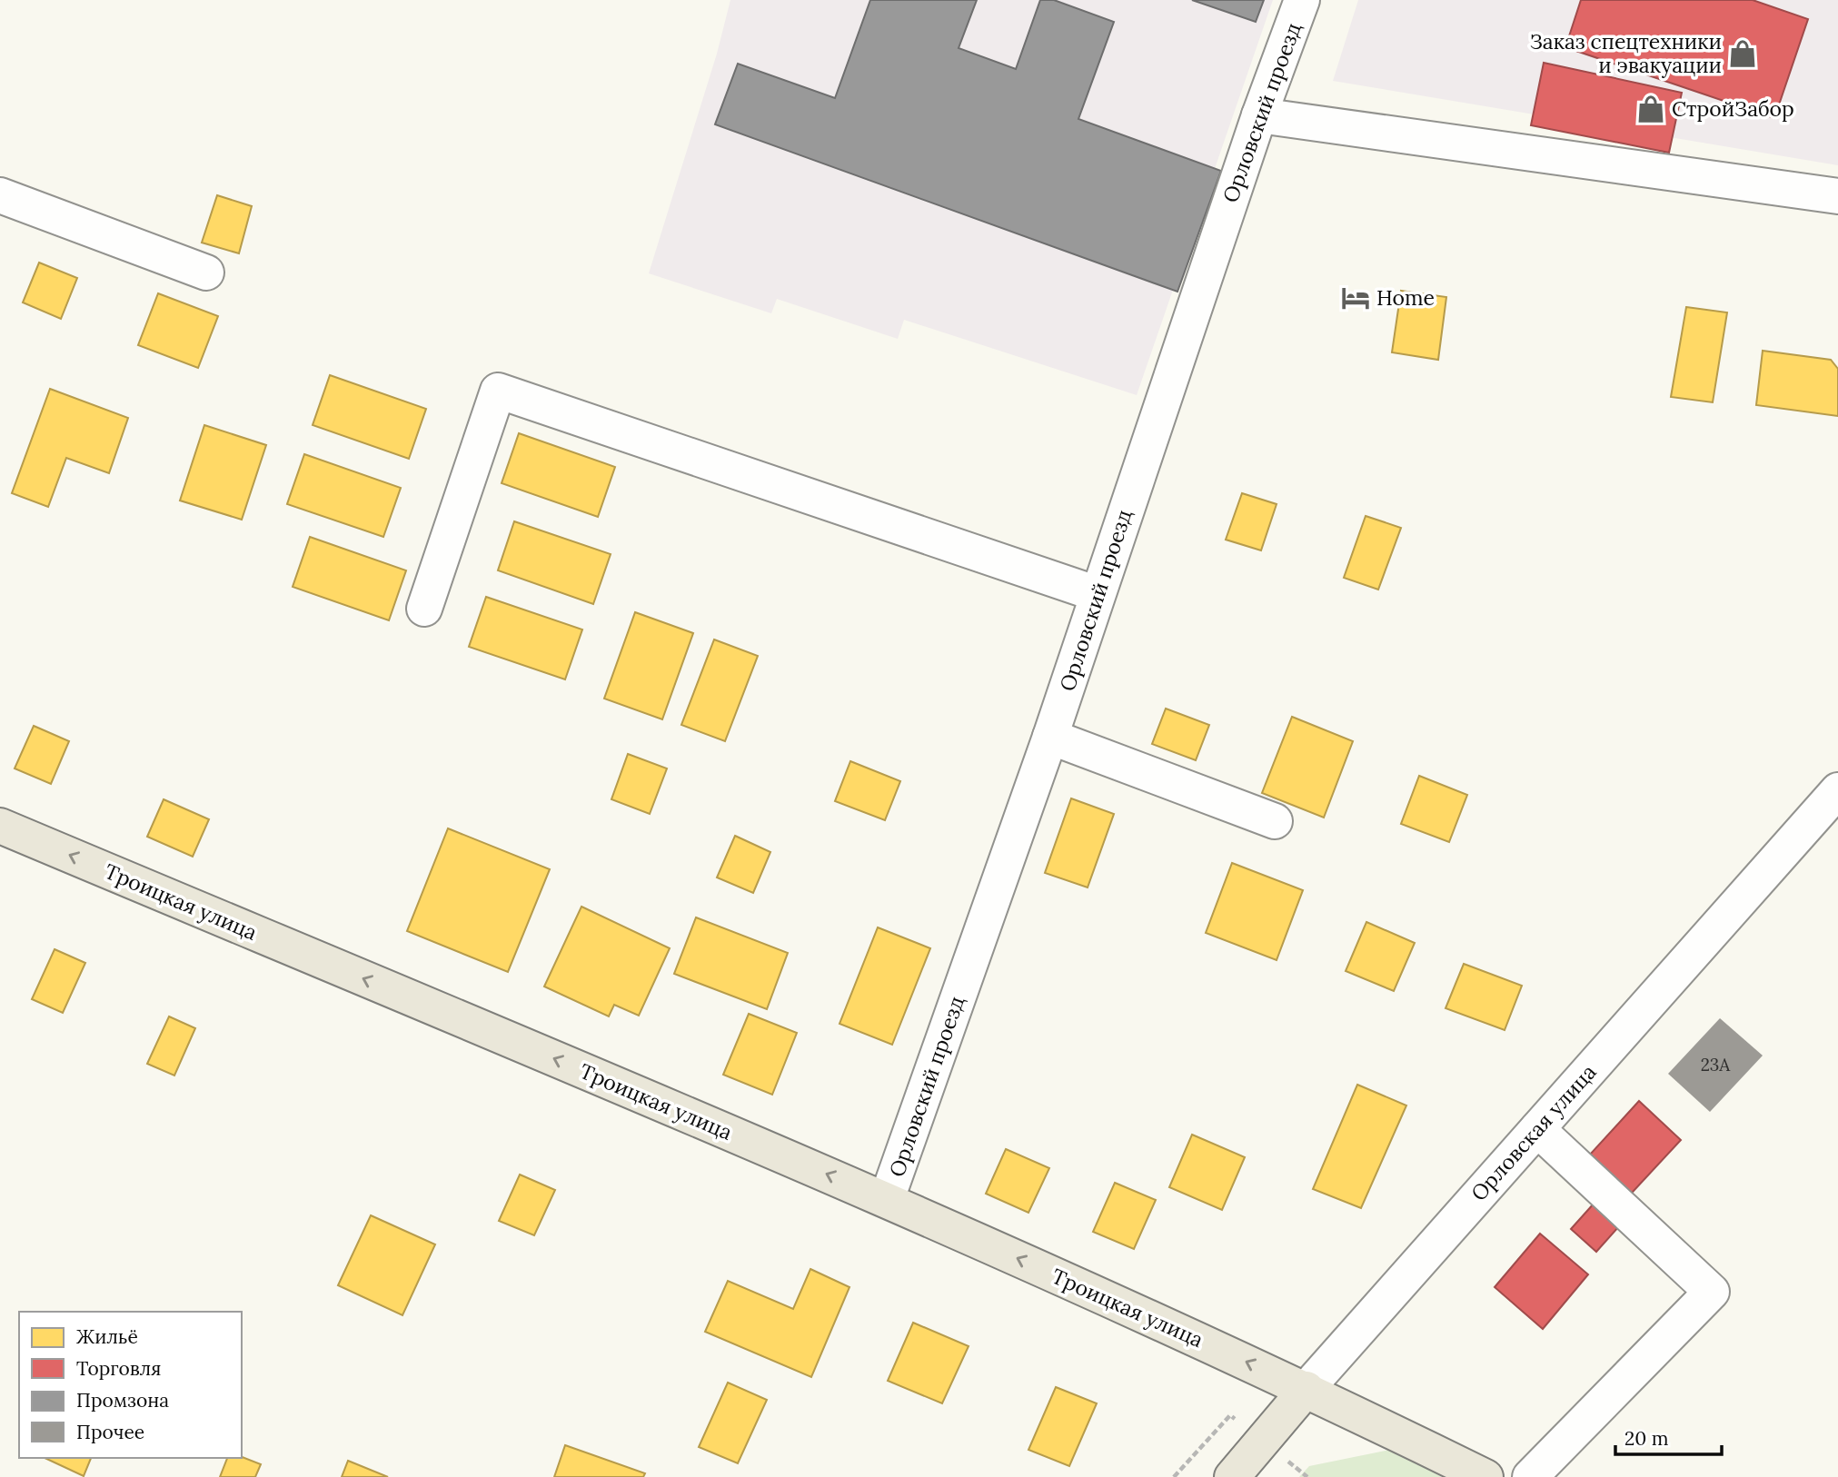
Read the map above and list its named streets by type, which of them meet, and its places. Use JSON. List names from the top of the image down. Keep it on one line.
{"streets":{"main road":["Троицкая улица","Орловская улица"],"street":["Орловский проезд"]},"crossings":[["Орловский проезд","Троицкая улица"],["Троицкая улица","Орловская улица"]],"one_way":["Троицкая улица"],"places":{"shop":["Заказ спецтехники и эвакуации","СтройЗабор"],"hotel":["Home"]},"house_numbers":["23А"],"legend":["Жильё","Торговля","Промзона","Прочее"],"scale_bar":"20 m"}
